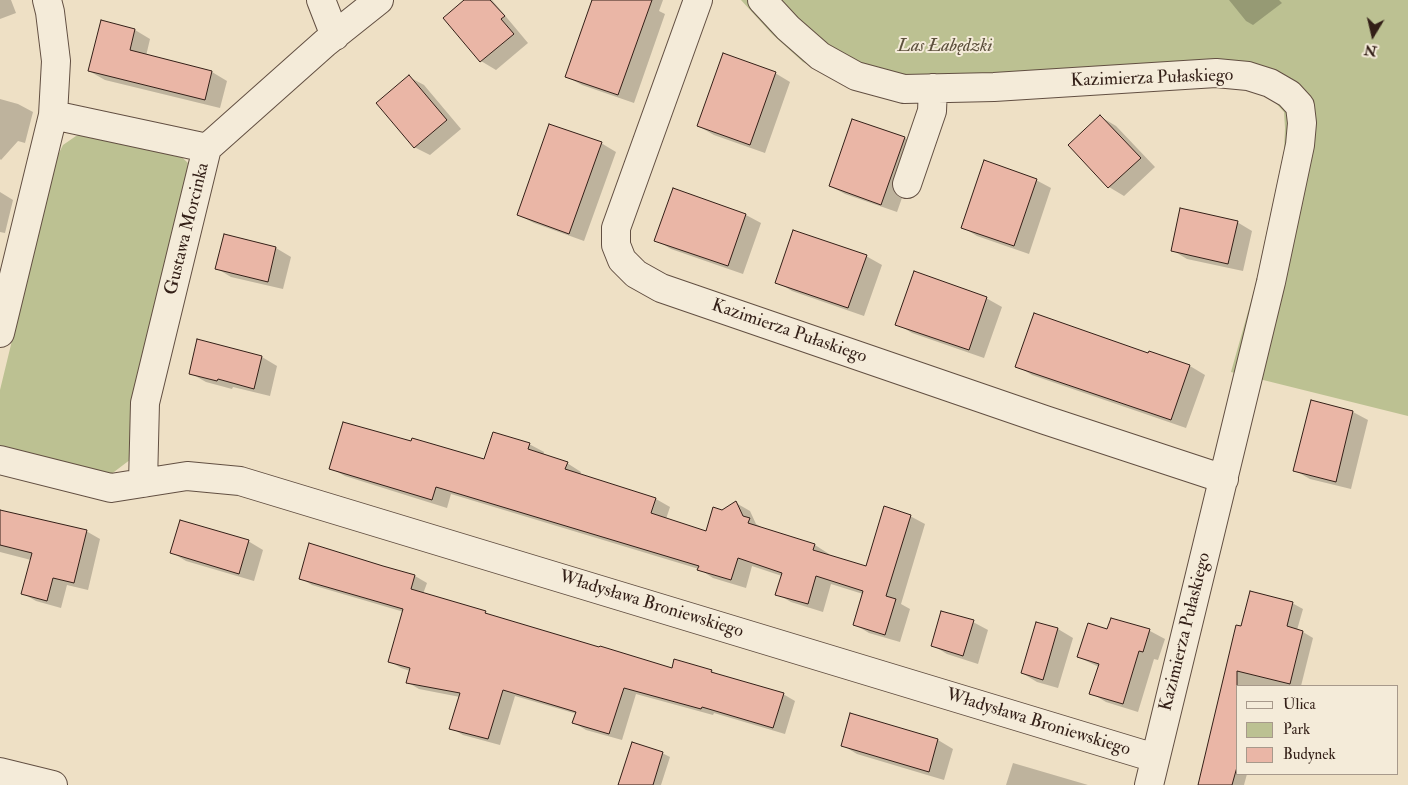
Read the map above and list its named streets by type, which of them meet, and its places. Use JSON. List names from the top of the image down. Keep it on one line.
{"streets":{"street":["Kazimierza Pułaskiego","Gustawa Morcinka","Władysława Broniewskiego"]},"crossings":[["Kazimierza Pułaskiego","Władysława Broniewskiego"],["Gustawa Morcinka","Władysława Broniewskiego"]],"parks":["Las Łabędzki"],"legend":["Ulica","Park","Budynek"],"north":"bottom"}
